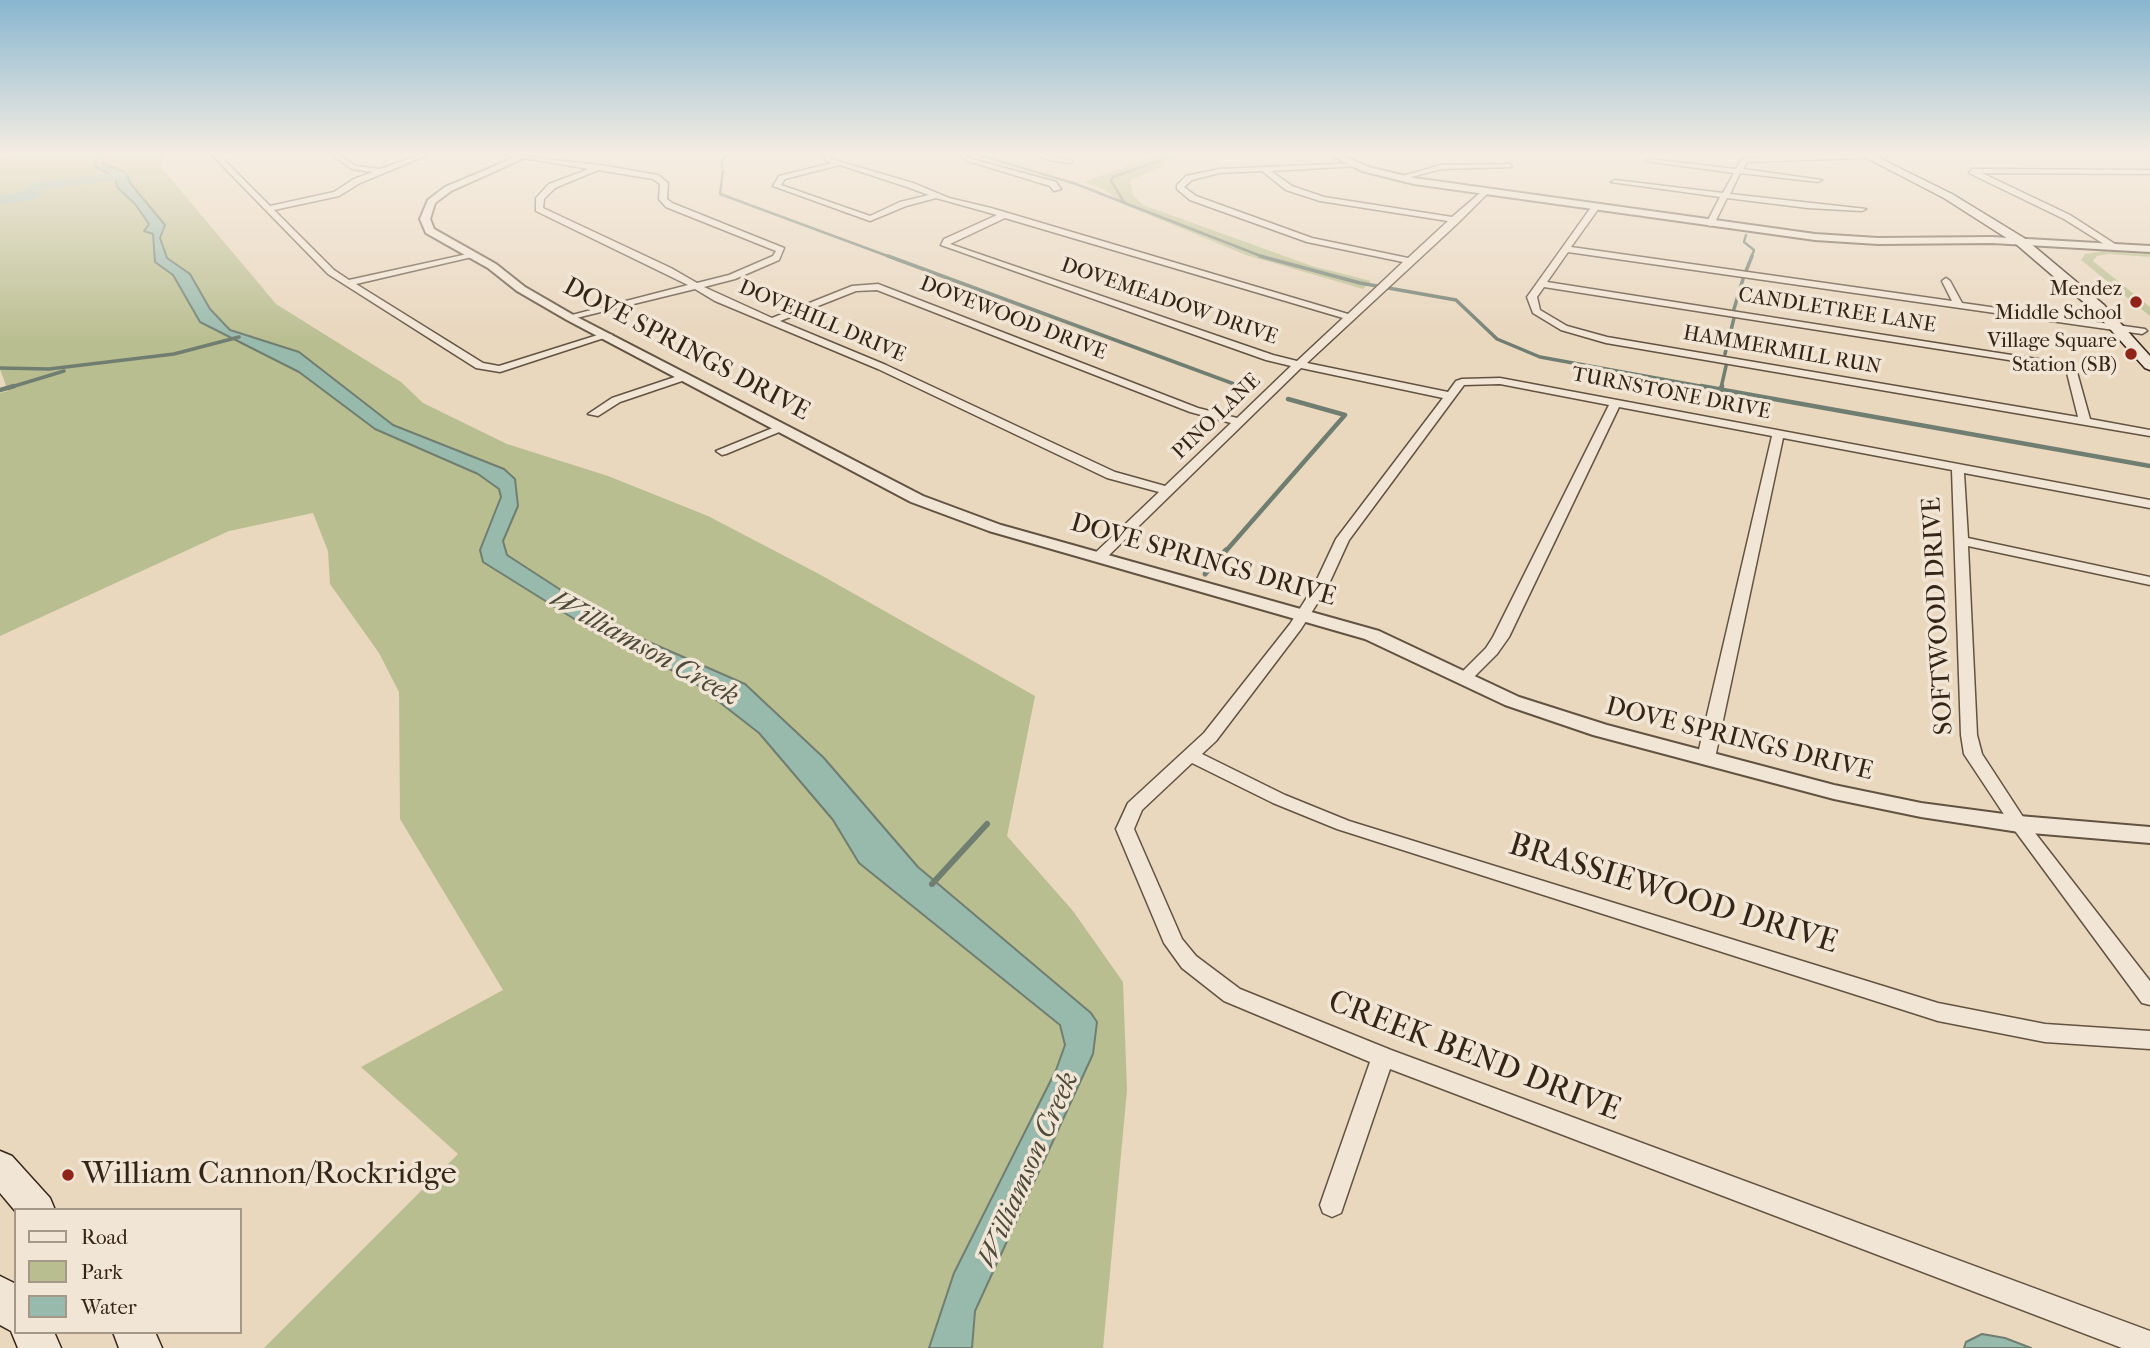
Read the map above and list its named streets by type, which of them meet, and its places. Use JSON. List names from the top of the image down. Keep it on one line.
{"streets":{"street":["DOVEMEADOW DRIVE","CANDLETREE LANE","DOVEWOOD DRIVE","DOVEHILL DRIVE","DOVE SPRINGS DRIVE","HAMMERMILL RUN","TURNSTONE DRIVE","PINO LANE","SOFTWOOD DRIVE","BRASSIEWOOD DRIVE","CREEK BEND DRIVE"]},"crossings":[["DOVEMEADOW DRIVE","TURNSTONE DRIVE"],["DOVEMEADOW DRIVE","PINO LANE"],["CANDLETREE LANE","HAMMERMILL RUN"],["DOVEWOOD DRIVE","DOVEHILL DRIVE"],["DOVEWOOD DRIVE","PINO LANE"],["DOVEHILL DRIVE","PINO LANE"],["DOVE SPRINGS DRIVE","TURNSTONE DRIVE"],["DOVE SPRINGS DRIVE","PINO LANE"],["DOVE SPRINGS DRIVE","SOFTWOOD DRIVE"],["DOVE SPRINGS DRIVE","CREEK BEND DRIVE"],["TURNSTONE DRIVE","SOFTWOOD DRIVE"],["TURNSTONE DRIVE","CREEK BEND DRIVE"],["BRASSIEWOOD DRIVE","CREEK BEND DRIVE"]],"water":["Williamson Creek"],"places":["Mendez Middle School","Village Square Station (SB)","William Cannon/Rockridge"],"legend":["Road","Park","Water"]}
